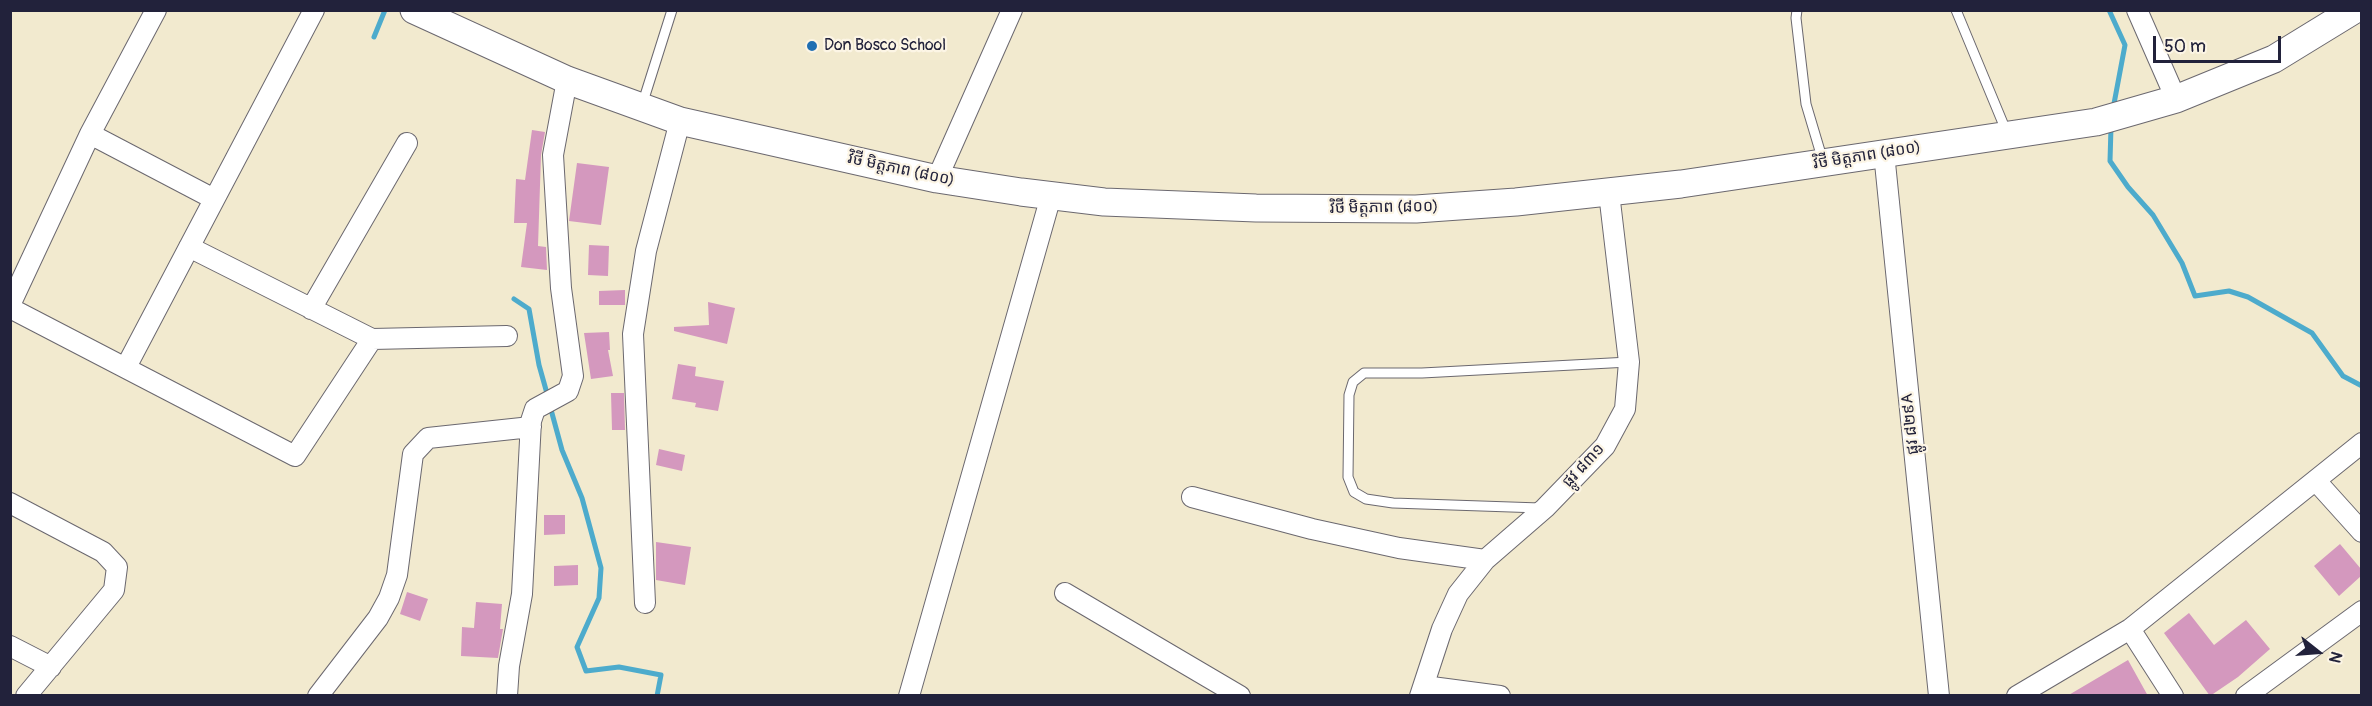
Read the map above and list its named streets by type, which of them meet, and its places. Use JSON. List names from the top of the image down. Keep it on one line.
{"streets":{"main road":["វិថី មិត្តភាព (៨០០)"],"street":["ផ្លូវ ៨២៩A","ផ្លូវ ៨៣១"]},"crossings":[["វិថី មិត្តភាព (៨០០)","ផ្លូវ ៨២៩A"],["វិថី មិត្តភាព (៨០០)","ផ្លូវ ៨៣១"]],"places":["Don Bosco School"],"scale_bar":"50 m","north":"right"}
